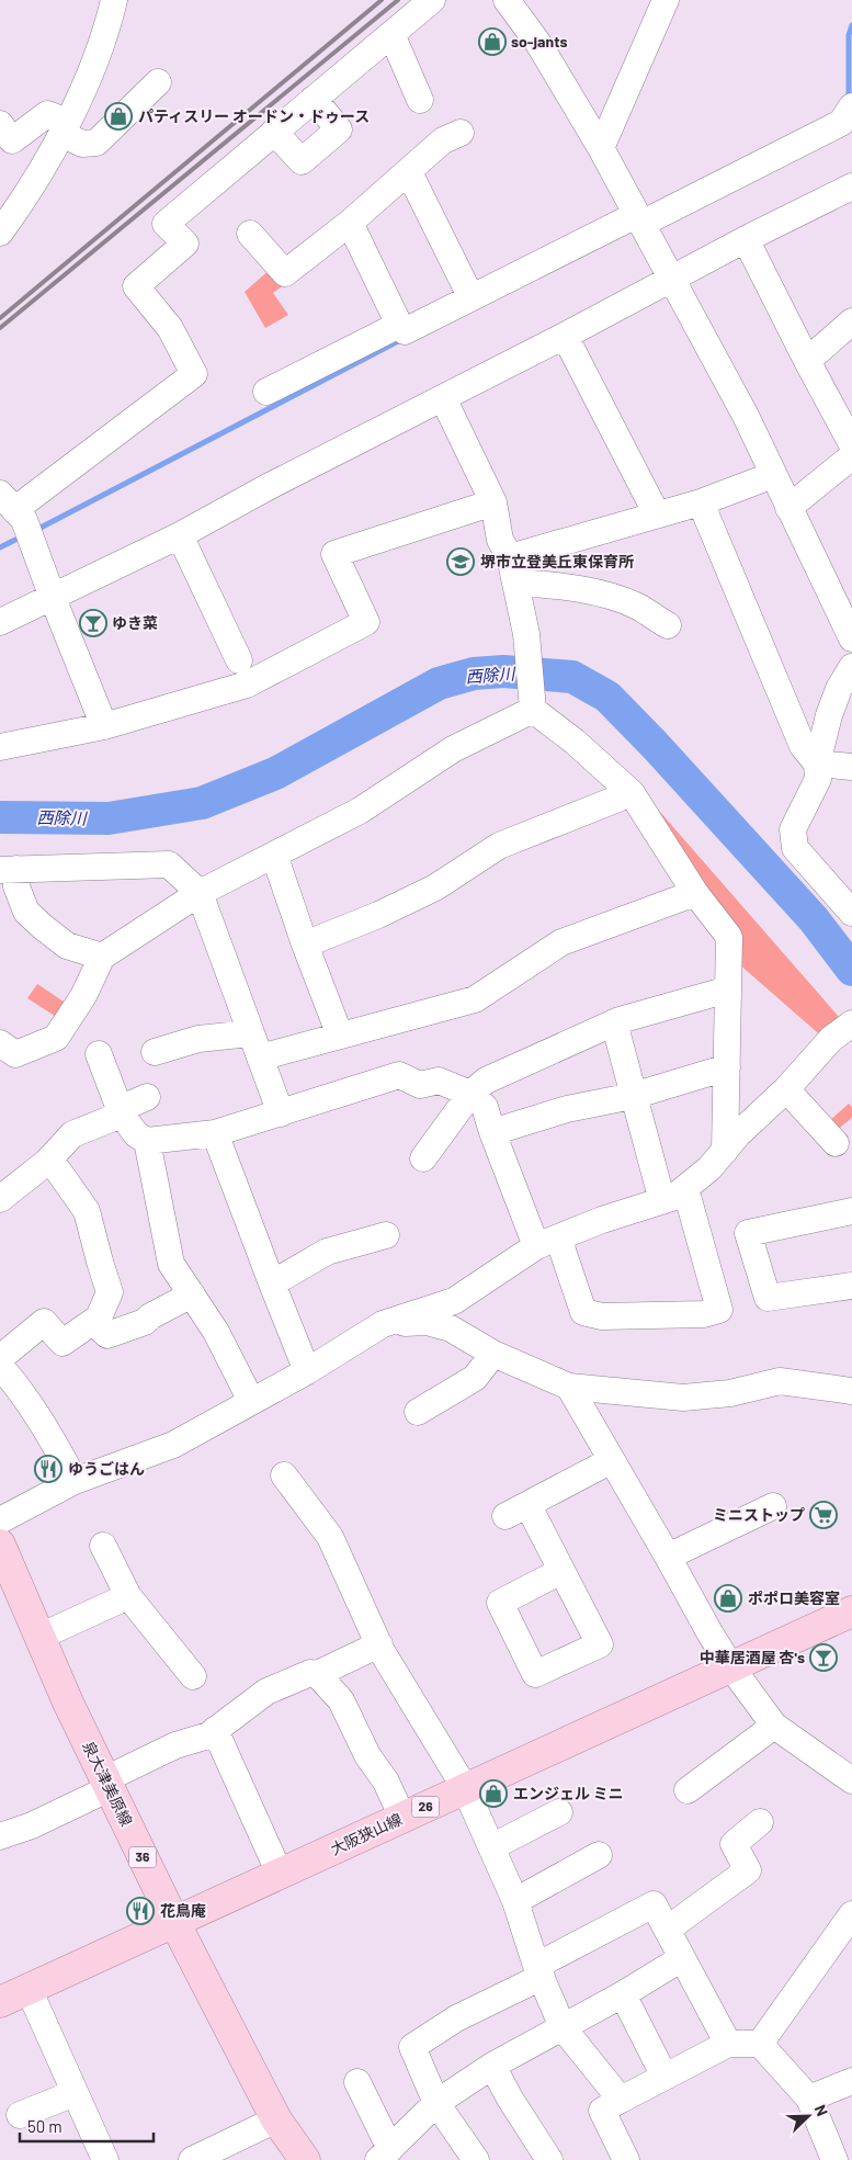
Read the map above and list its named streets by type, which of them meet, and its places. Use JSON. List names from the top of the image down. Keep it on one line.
{"streets":{"main road":["泉大津美原線","26","大阪狭山線","36"]},"crossings":[["泉大津美原線","大阪狭山線"]],"water":["西除川"],"places":{"shop":["so-jants","パティスリー オードン・ドゥース","ポポロ美容室","エンジェル ミニ"],"school or university":["堺市立登美丘東保育所"],"bar":["ゆき菜","中華居酒屋 杏's"],"restaurant":["ゆうごはん","花鳥庵"],"supermarket":["ミニストップ"]},"scale_bar":"50 m","north":"top right"}
